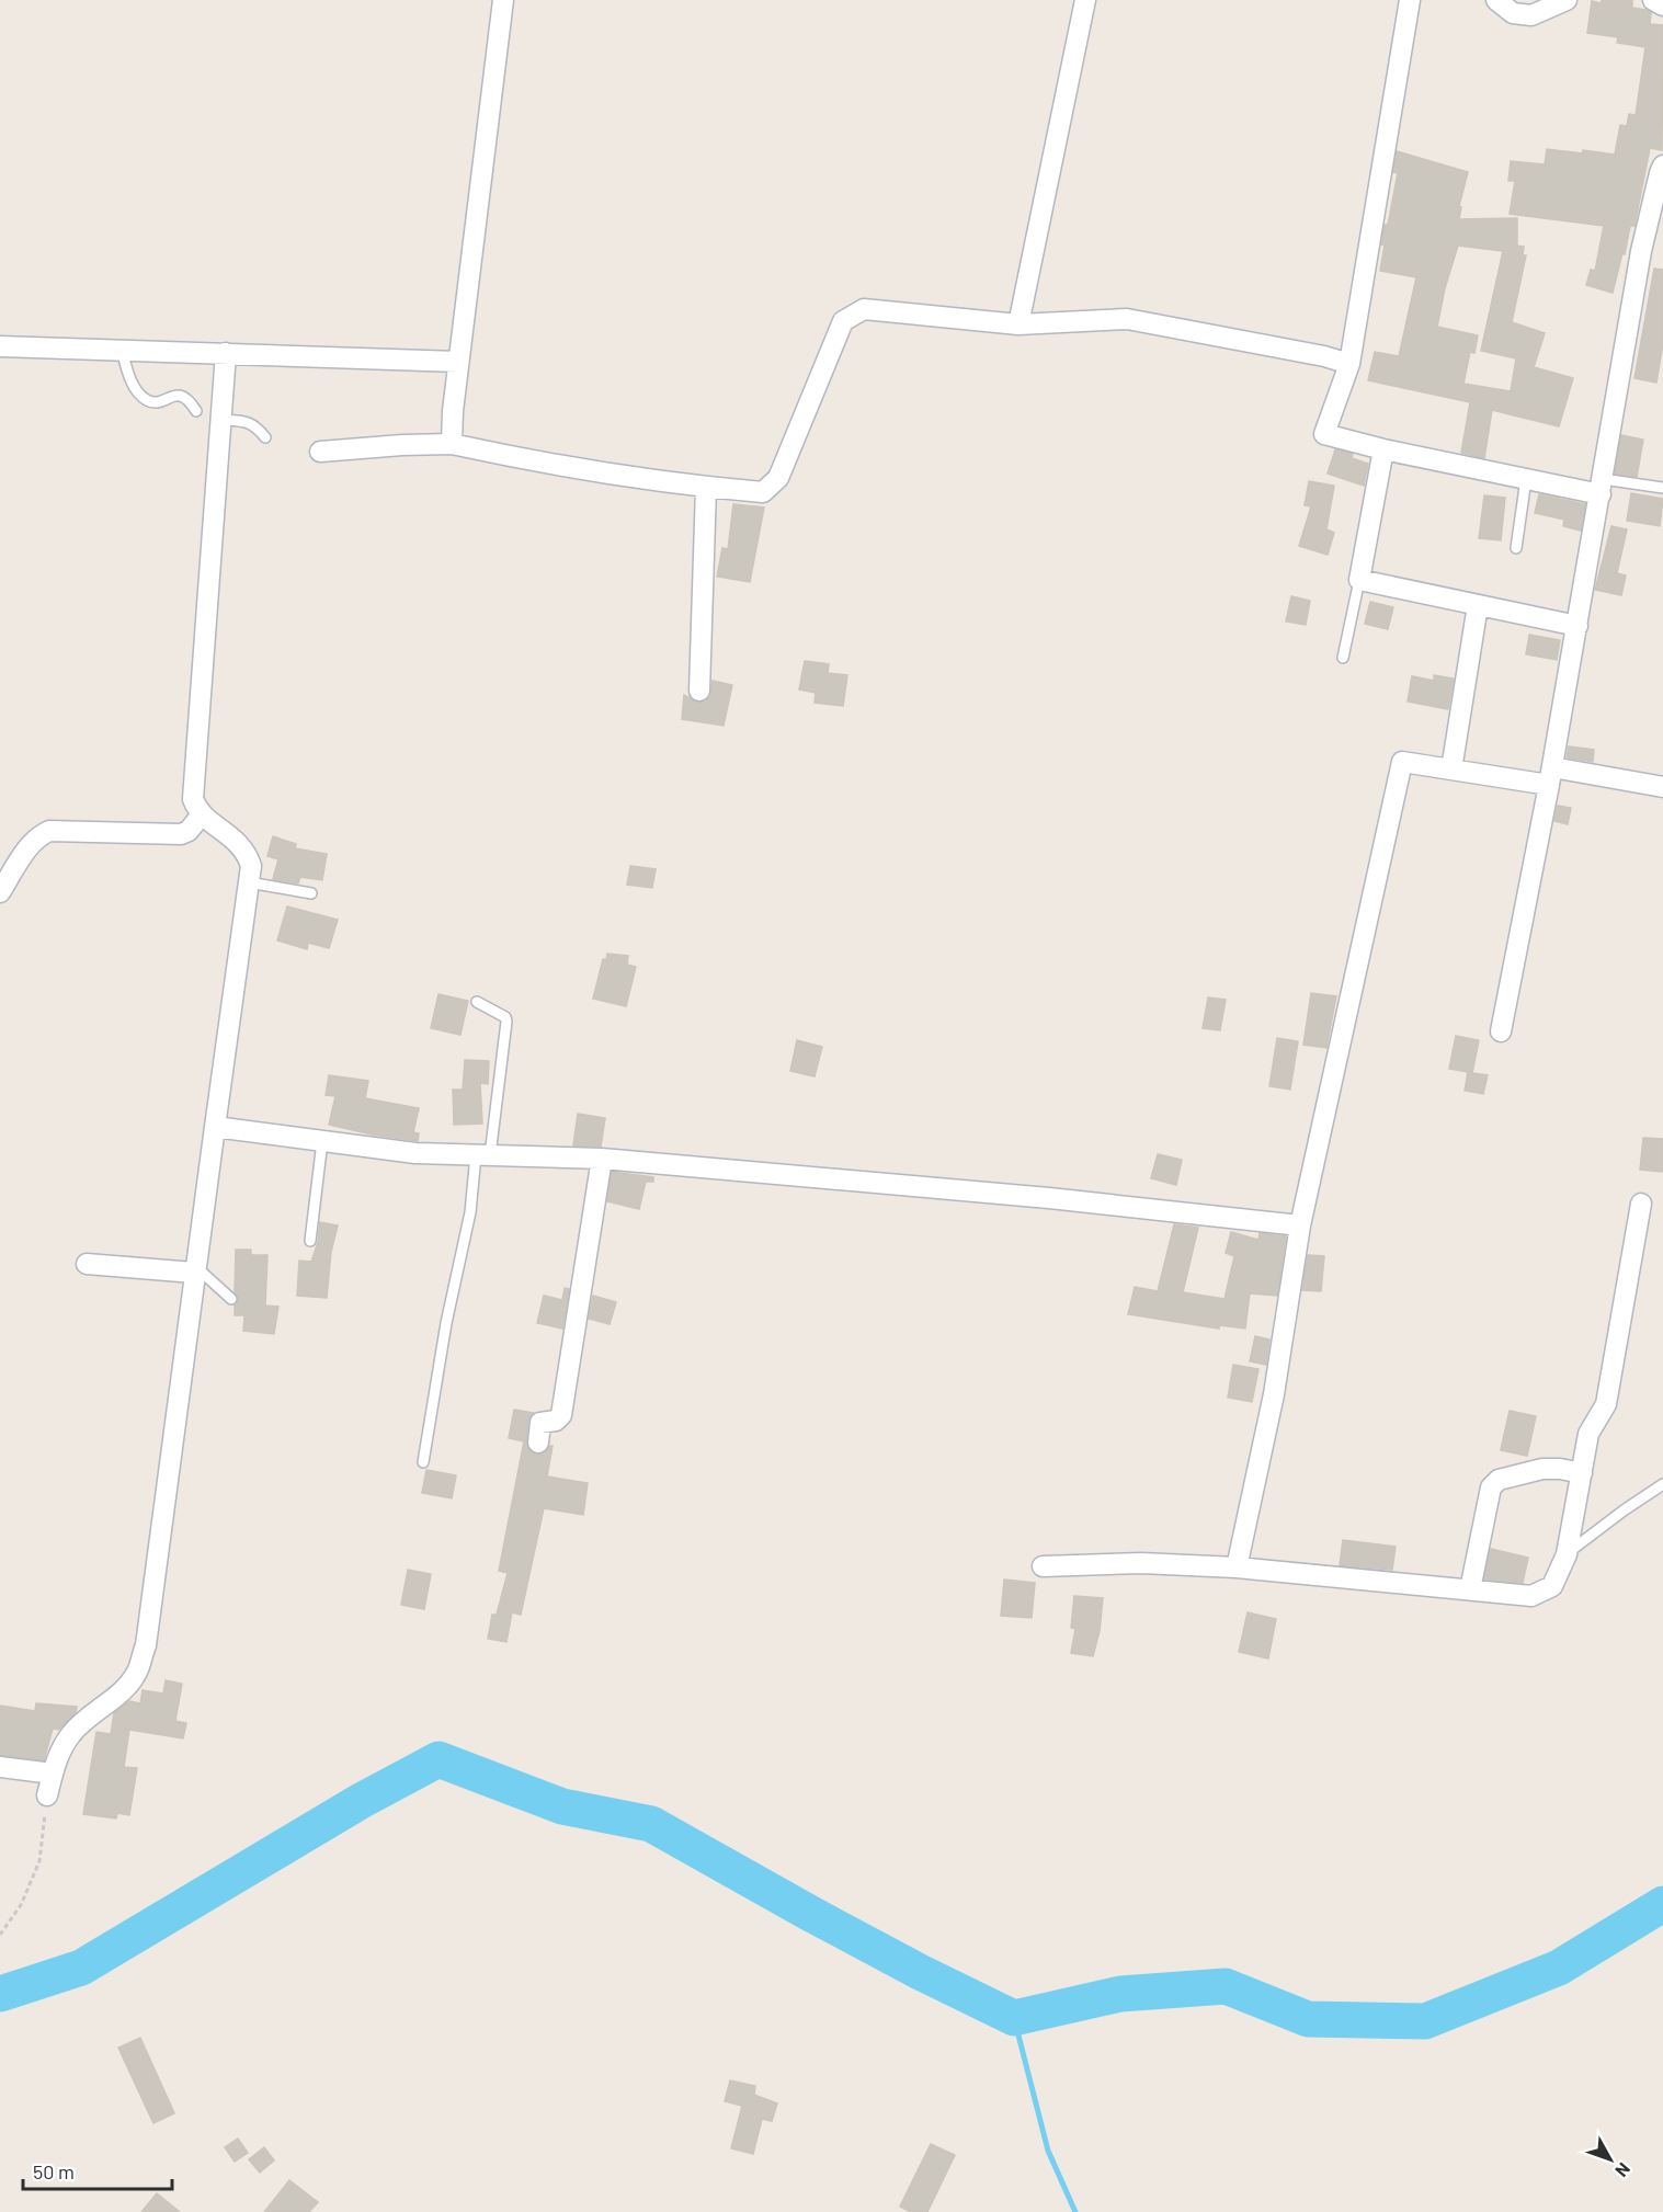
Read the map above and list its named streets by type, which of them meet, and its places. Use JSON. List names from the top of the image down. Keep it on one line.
{"scale_bar":"50 m","north":"bottom right"}
